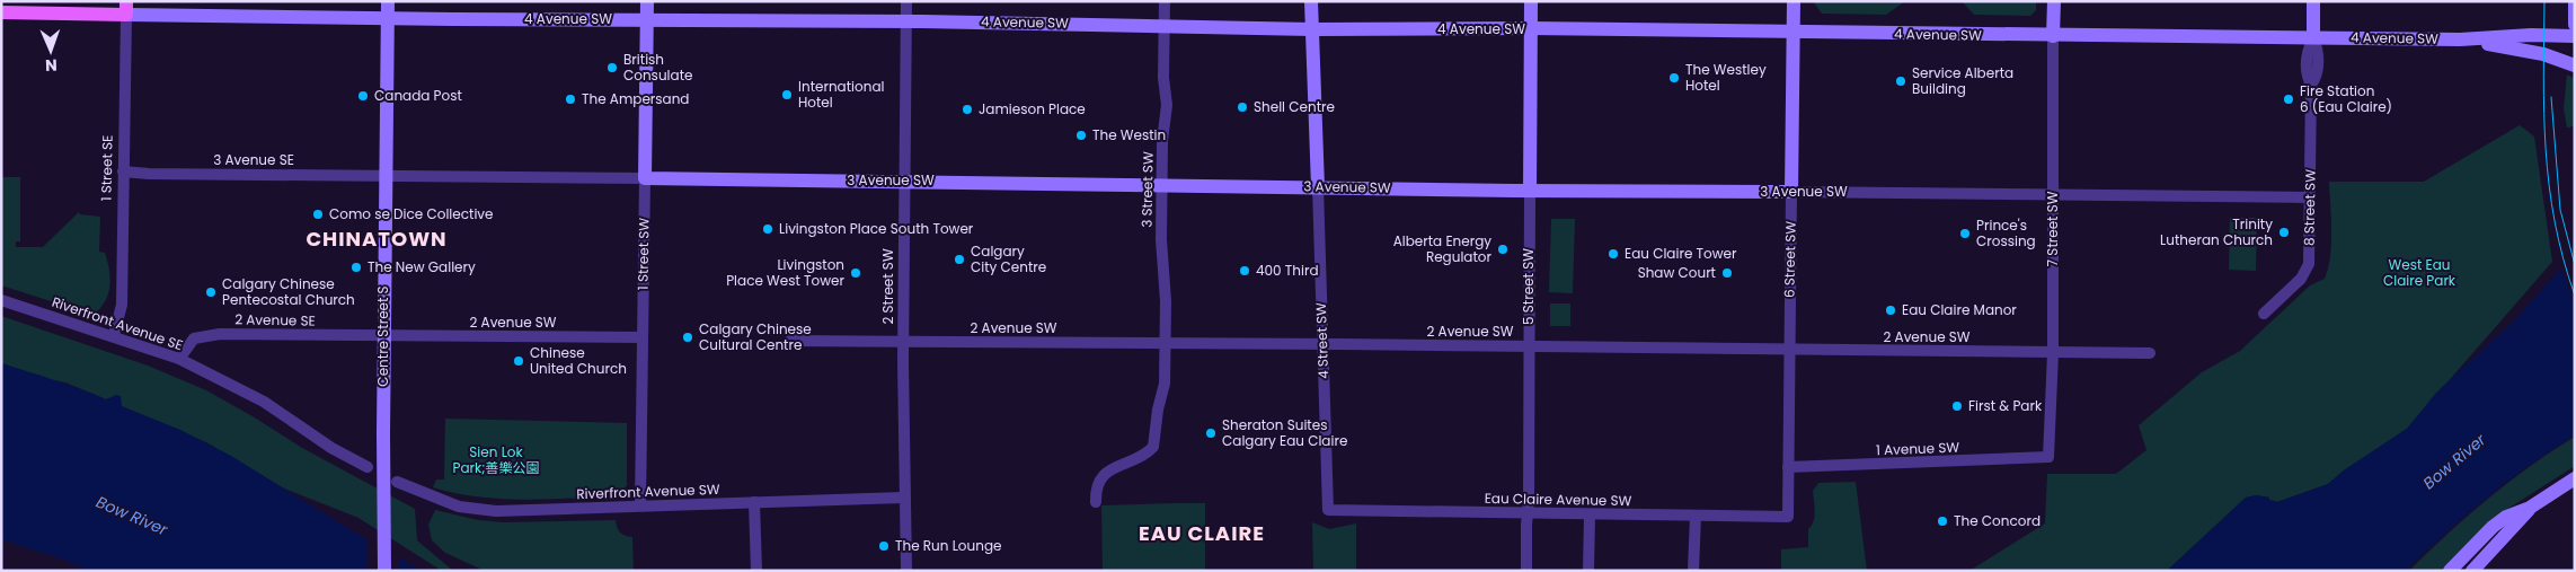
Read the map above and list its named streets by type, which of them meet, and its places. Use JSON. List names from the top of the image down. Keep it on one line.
{"streets":{"main road":["4 Avenue SW","3 Avenue SW","8 Street SW","7 Street SW","1 Street SW","6 Street SW","5 Street SW","Centre Street S","4 Street SW"],"street":["3 Avenue SE","1 Street SE","3 Street SW","2 Street SW","2 Avenue SE","2 Avenue SW","Riverfront Avenue SE","1 Avenue SW","Riverfront Avenue SW","Eau Claire Avenue SW"]},"crossings":[["4 Avenue SW","1 Street SE"],["4 Avenue SW","3 Street SW"],["4 Avenue SW","8 Street SW"],["4 Avenue SW","7 Street SW"],["4 Avenue SW","1 Street SW"],["4 Avenue SW","6 Street SW"],["4 Avenue SW","2 Street SW"],["4 Avenue SW","5 Street SW"],["4 Avenue SW","Centre Street S"],["4 Avenue SW","4 Street SW"],["3 Avenue SE","1 Street SE"],["3 Avenue SE","3 Avenue SW"],["3 Avenue SE","Centre Street S"],["1 Street SE","Riverfront Avenue SE"],["3 Avenue SW","3 Street SW"],["3 Avenue SW","8 Street SW"],["3 Avenue SW","7 Street SW"],["3 Avenue SW","1 Street SW"],["3 Avenue SW","6 Street SW"],["3 Avenue SW","2 Street SW"],["3 Avenue SW","5 Street SW"],["3 Avenue SW","Centre Street S"],["3 Avenue SW","4 Street SW"],["3 Street SW","2 Avenue SW"],["7 Street SW","2 Avenue SW"],["7 Street SW","1 Avenue SW"],["1 Street SW","2 Avenue SW"],["1 Street SW","Riverfront Avenue SW"],["6 Street SW","2 Avenue SW"],["6 Street SW","1 Avenue SW"],["6 Street SW","Eau Claire Avenue SW"],["2 Street SW","2 Avenue SW"],["2 Street SW","Riverfront Avenue SW"],["5 Street SW","2 Avenue SW"],["5 Street SW","Eau Claire Avenue SW"],["2 Avenue SE","2 Avenue SW"],["2 Avenue SE","Riverfront Avenue SE"],["2 Avenue SE","Centre Street S"],["2 Avenue SW","Centre Street S"],["2 Avenue SW","4 Street SW"],["4 Street SW","Eau Claire Avenue SW"]],"districts":["CHINATOWN","EAU CLAIRE"],"water":["Bow River"],"parks":["West Eau Claire Park","Sien Lok Park;善樂公園"],"places":["British Consulate","The Westley Hotel","Service Alberta Building","International Hotel","Canada Post","The Ampersand","Fire Station 6 (Eau Claire)","Shell Centre","Jamieson Place","The Westin","Como se Dice Collective","Livingston Place South Tower","Trinity Lutheran Church","Prince's Crossing","Alberta Energy Regulator","Eau Claire Tower","Calgary City Centre","The New Gallery","400 Third","Livingston Place West Tower","Shaw Court","Calgary Chinese Pentecostal Church","Eau Claire Manor","Calgary Chinese Cultural Centre","Chinese United Church","First & Park","Sheraton Suites Calgary Eau Claire","The Concord","The Run Lounge"],"north":"bottom"}
